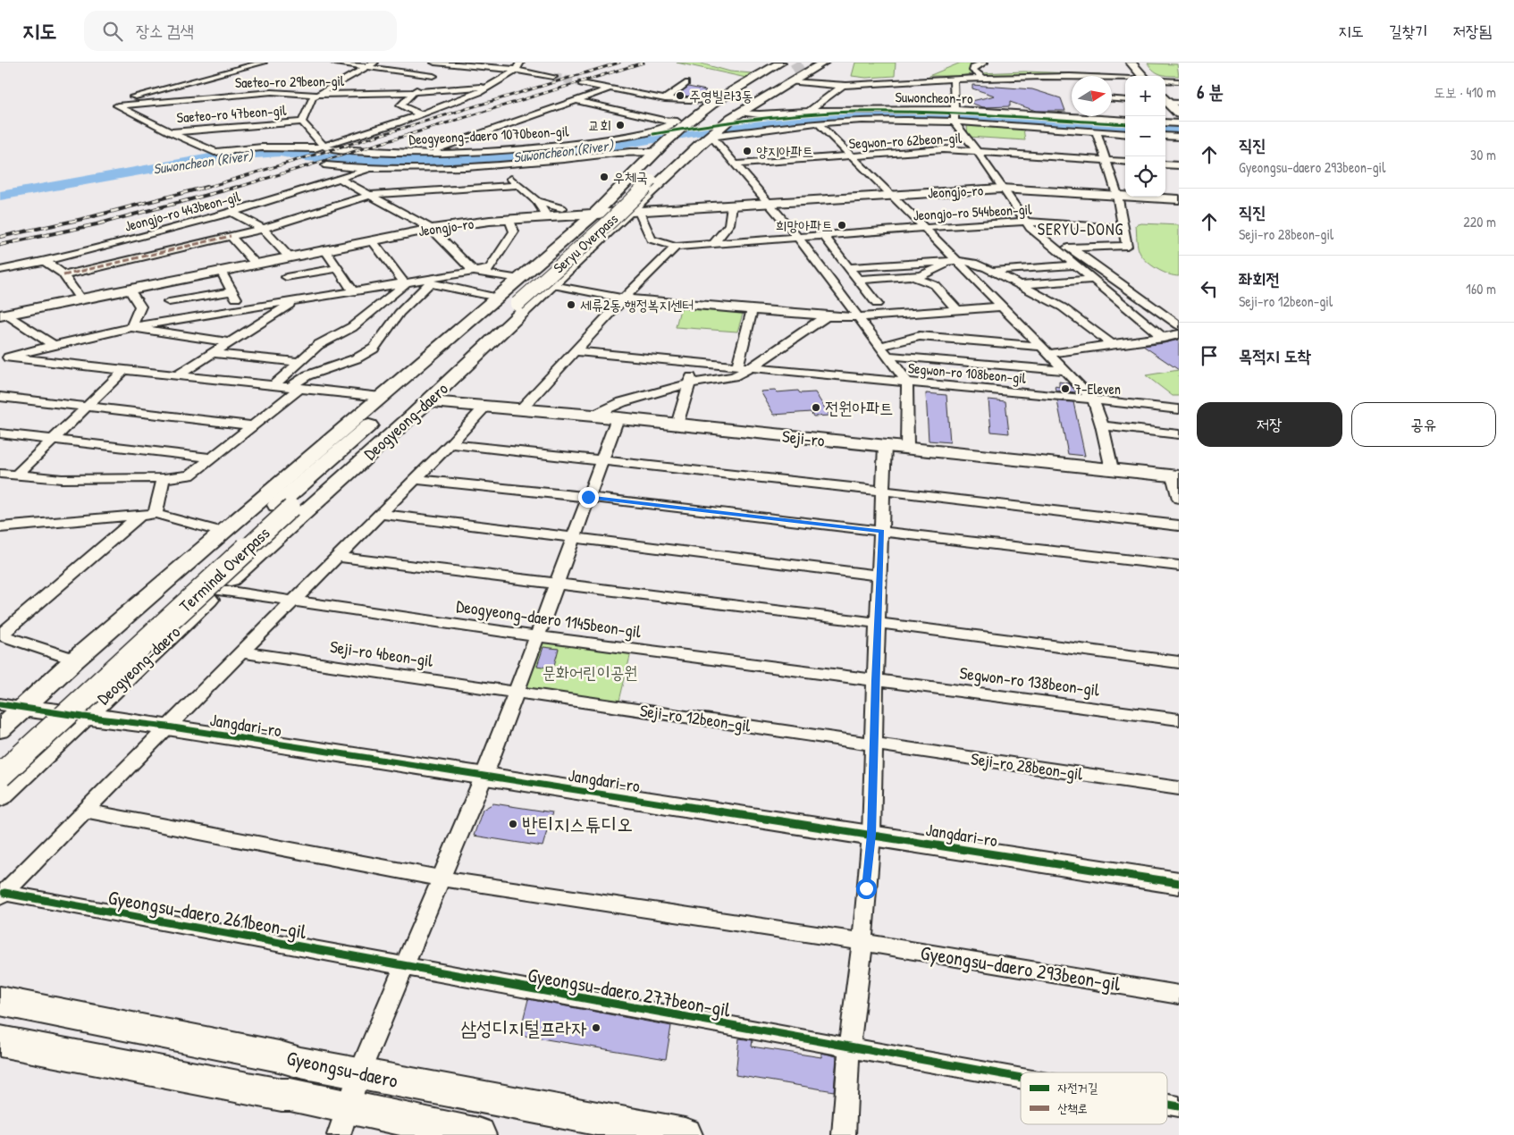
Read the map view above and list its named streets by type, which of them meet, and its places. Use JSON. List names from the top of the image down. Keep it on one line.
{"streets":{"main road":["Jeongjo-ro","Seryu Overpass","Deogyeong-daero","Seji-ro","Terminal Overpass","Jangdari-ro","Gyeongsu-daero"],"street":["Saeteo-ro 29beon-gil","Suwoncheon-ro","Saeteo-ro 47beon-gil","Deogyeong-daero 1070beon-gil","Segwon-ro 62beon-gil","Jeongjo-ro 443beon-gil","Jeongjo-ro 544beon-gil","Segwon-ro 108beon-gil","Deogyeong-daero 1145beon-gil","Seji-ro 4beon-gil","Segwon-ro 138beon-gil","Seji-ro 12beon-gil","Seji-ro 28beon-gil","Gyeongsu-daero 261beon-gil","Gyeongsu-daero 293beon-gil","Gyeongsu-daero 277beon-gil"]},"crossings":[["Saeteo-ro 29beon-gil","Saeteo-ro 47beon-gil"],["Suwoncheon-ro","Deogyeong-daero"],["Deogyeong-daero 1070beon-gil","Deogyeong-daero"],["Jeongjo-ro","Deogyeong-daero"],["Seryu Overpass","Deogyeong-daero"],["Deogyeong-daero","Seji-ro"],["Deogyeong-daero","Terminal Overpass"],["Deogyeong-daero","Deogyeong-daero 1145beon-gil"],["Deogyeong-daero","Jangdari-ro"],["Deogyeong-daero 1145beon-gil","Segwon-ro 138beon-gil"],["Seji-ro 4beon-gil","Seji-ro 12beon-gil"],["Seji-ro 12beon-gil","Seji-ro 28beon-gil"],["Jangdari-ro","Gyeongsu-daero 261beon-gil"],["Gyeongsu-daero 261beon-gil","Gyeongsu-daero 277beon-gil"]],"districts":["SERYU-DONG"],"water":["Suwoncheon (River)"],"parks":["문화어린이공원"],"places":["주영빌라3동","교회","양지아파트","우체국","희망아파트","세류2동 행정복지센터","7-Eleven","전원아파트","반티지스튜디오","삼성디지털프라자"],"legend":["자전거길","산책로"],"north":"right","page":{"header":"지도","search":"장소 검색","nav":["지도","길찾기","저장됨"],"heading":["6 분","도보 · 410 m"],"map_buttons":["+","−"],"list":[["직진","Gyeongsu-daero 293beon-gil","30 m"],["직진","Seji-ro 28beon-gil","220 m"],["좌회전","Seji-ro 12beon-gil","160 m"],"목적지 도착"],"buttons":["저장","공유"]}}
